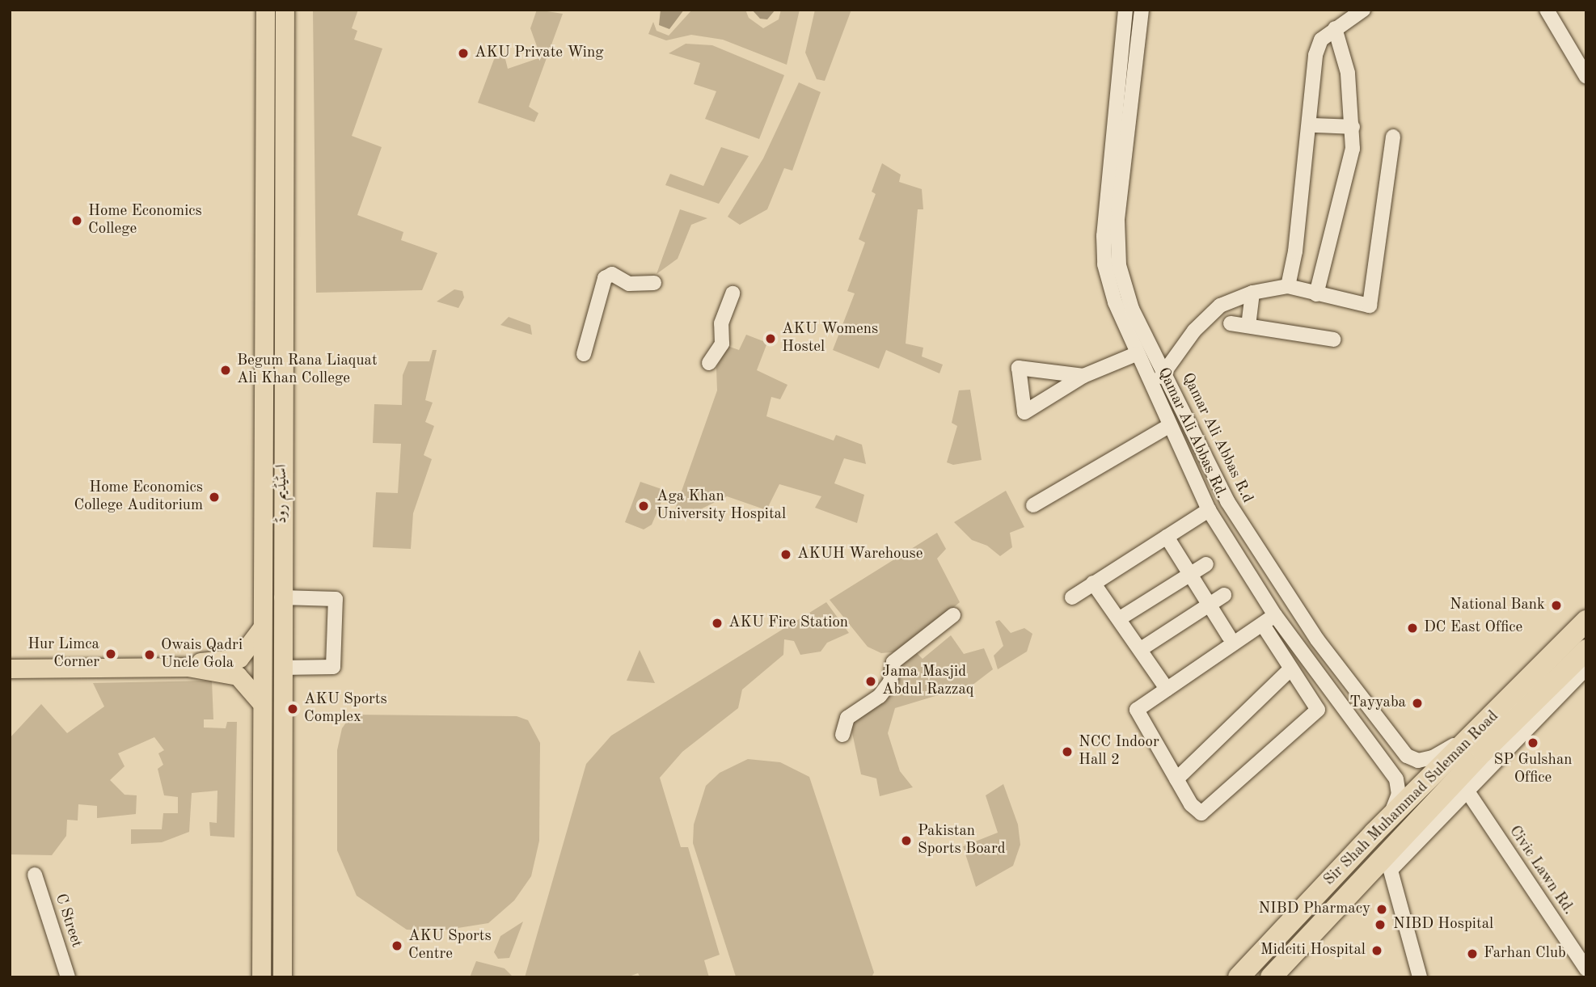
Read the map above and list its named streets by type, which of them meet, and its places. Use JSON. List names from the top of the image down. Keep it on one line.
{"streets":{"highway":["Sir Shah Muhammad Suleman Road"],"main road":["اسٹیڈیم روڈ"],"street":["Qamar Ali Abbas Rd.","Qamar Ali Abbas R.d","Civic Lawn Rd.","C Street"]},"crossings":[["Qamar Ali Abbas Rd.","Sir Shah Muhammad Suleman Road"],["Qamar Ali Abbas R.d","Sir Shah Muhammad Suleman Road"]],"places":["AKU Private Wing","Home Economics College","AKU Womens Hostel","Begum Rana Liaquat Ali Khan College","Home Economics College Auditorium","Aga Khan University Hospital","AKUH Warehouse","National Bank","AKU Fire Station","DC East Office","Hur Limca Corner","Owais Qadri Uncle Gola","Jama Masjid Abdul Razzaq","Tayyaba","AKU Sports Complex","SP Gulshan Office","NCC Indoor Hall 2","Pakistan Sports Board","NIBD Pharmacy","NIBD Hospital","AKU Sports Centre","Midciti Hospital","Farhan Club"]}
